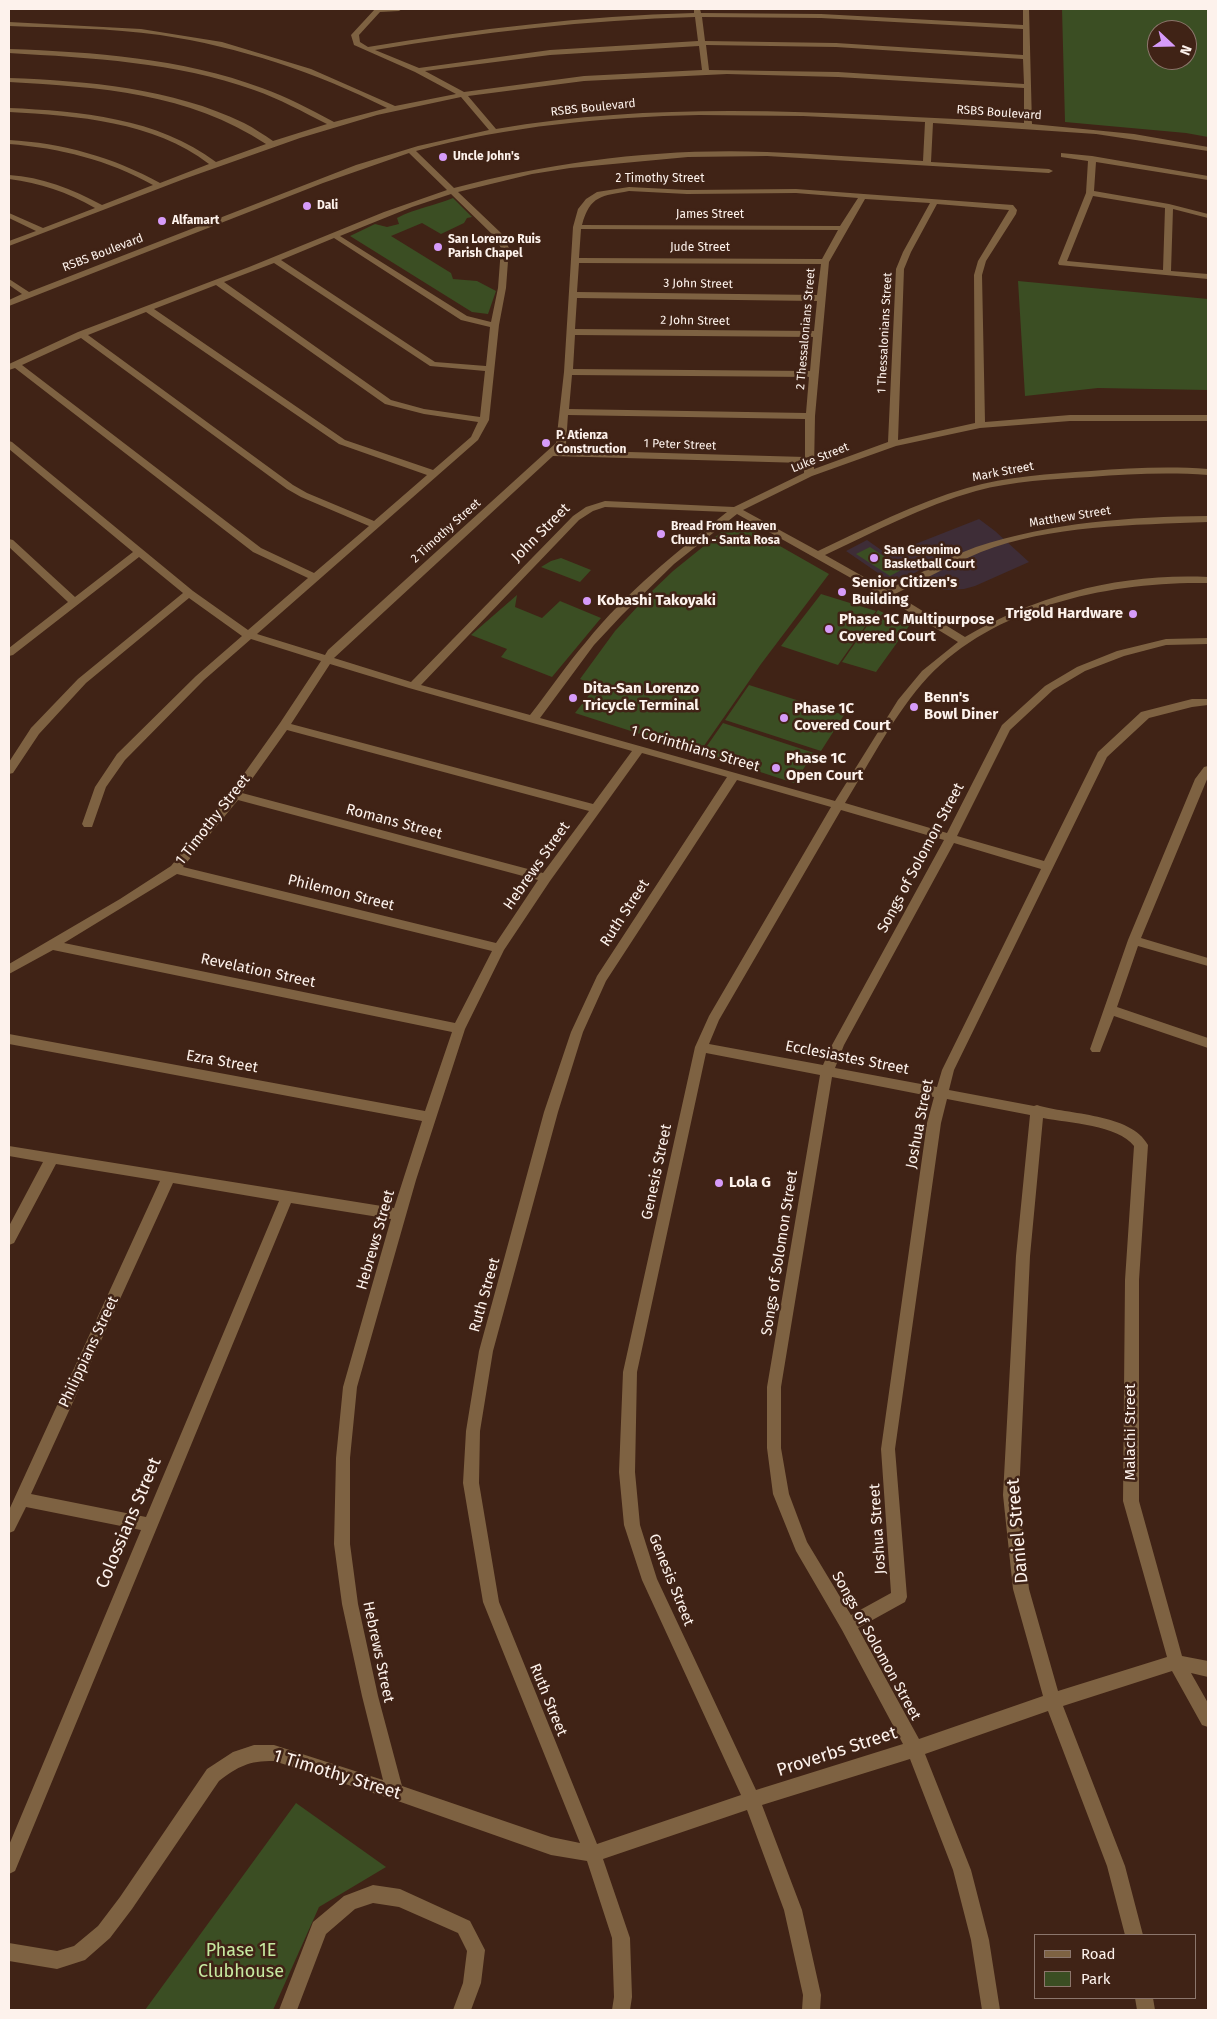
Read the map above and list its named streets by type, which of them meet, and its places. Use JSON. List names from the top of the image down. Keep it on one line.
{"streets":{"street":["RSBS Boulevard","2 Timothy Street","James Street","Jude Street","3 John Street","2 John Street","2 Thessalonians Street","1 Thessalonians Street","1 Peter Street","Luke Street","Mark Street","Matthew Street","John Street","1 Corinthians Street","1 Timothy Street","Romans Street","Songs of Solomon Street","Hebrews Street","Philemon Street","Ruth Street","Revelation Street","Ecclesiastes Street","Ezra Street","Joshua Street","Genesis Street","Philippians Street","Malachi Street","Colossians Street","Daniel Street","Proverbs Street"]},"crossings":[["2 Timothy Street","James Street"],["2 Timothy Street","Jude Street"],["2 Timothy Street","3 John Street"],["2 Timothy Street","2 John Street"],["2 Timothy Street","2 Thessalonians Street"],["2 Timothy Street","1 Thessalonians Street"],["2 Timothy Street","1 Peter Street"],["2 Timothy Street","Luke Street"],["2 Timothy Street","1 Corinthians Street"],["2 Timothy Street","1 Timothy Street"],["James Street","2 Thessalonians Street"],["Jude Street","2 Thessalonians Street"],["3 John Street","2 Thessalonians Street"],["2 John Street","2 Thessalonians Street"],["2 Thessalonians Street","1 Peter Street"],["2 Thessalonians Street","Luke Street"],["1 Thessalonians Street","Luke Street"],["Luke Street","John Street"],["Luke Street","1 Corinthians Street"],["John Street","1 Corinthians Street"],["1 Corinthians Street","1 Timothy Street"],["1 Corinthians Street","Songs of Solomon Street"],["1 Corinthians Street","Hebrews Street"],["1 Corinthians Street","Ruth Street"],["1 Corinthians Street","Joshua Street"],["1 Corinthians Street","Genesis Street"],["1 Timothy Street","Romans Street"],["1 Timothy Street","Hebrews Street"],["1 Timothy Street","Philemon Street"],["1 Timothy Street","Ruth Street"],["1 Timothy Street","Revelation Street"],["1 Timothy Street","Proverbs Street"],["Romans Street","Hebrews Street"],["Songs of Solomon Street","Ecclesiastes Street"],["Songs of Solomon Street","Joshua Street"],["Songs of Solomon Street","Proverbs Street"],["Hebrews Street","Philemon Street"],["Hebrews Street","Revelation Street"],["Hebrews Street","Ezra Street"],["Ruth Street","Proverbs Street"],["Ecclesiastes Street","Joshua Street"],["Ecclesiastes Street","Genesis Street"],["Ecclesiastes Street","Malachi Street"],["Ecclesiastes Street","Daniel Street"],["Genesis Street","Proverbs Street"],["Malachi Street","Proverbs Street"],["Daniel Street","Proverbs Street"]],"parks":["Phase 1E Clubhouse"],"places":["Uncle John's","Dali","Alfamart","San Lorenzo Ruis Parish Chapel","P. Atienza Construction","Bread From Heaven Church - Santa Rosa","San Geronimo Basketball Court","Senior Citizen's Building","Kobashi Takoyaki","Trigold Hardware","Phase 1C Multipurpose Covered Court","Dita-San Lorenzo Tricycle Terminal","Benn's Bowl Diner","Phase 1C Covered Court","Phase 1C Open Court","Lola G"],"legend":["Road","Park"],"north":"right"}
